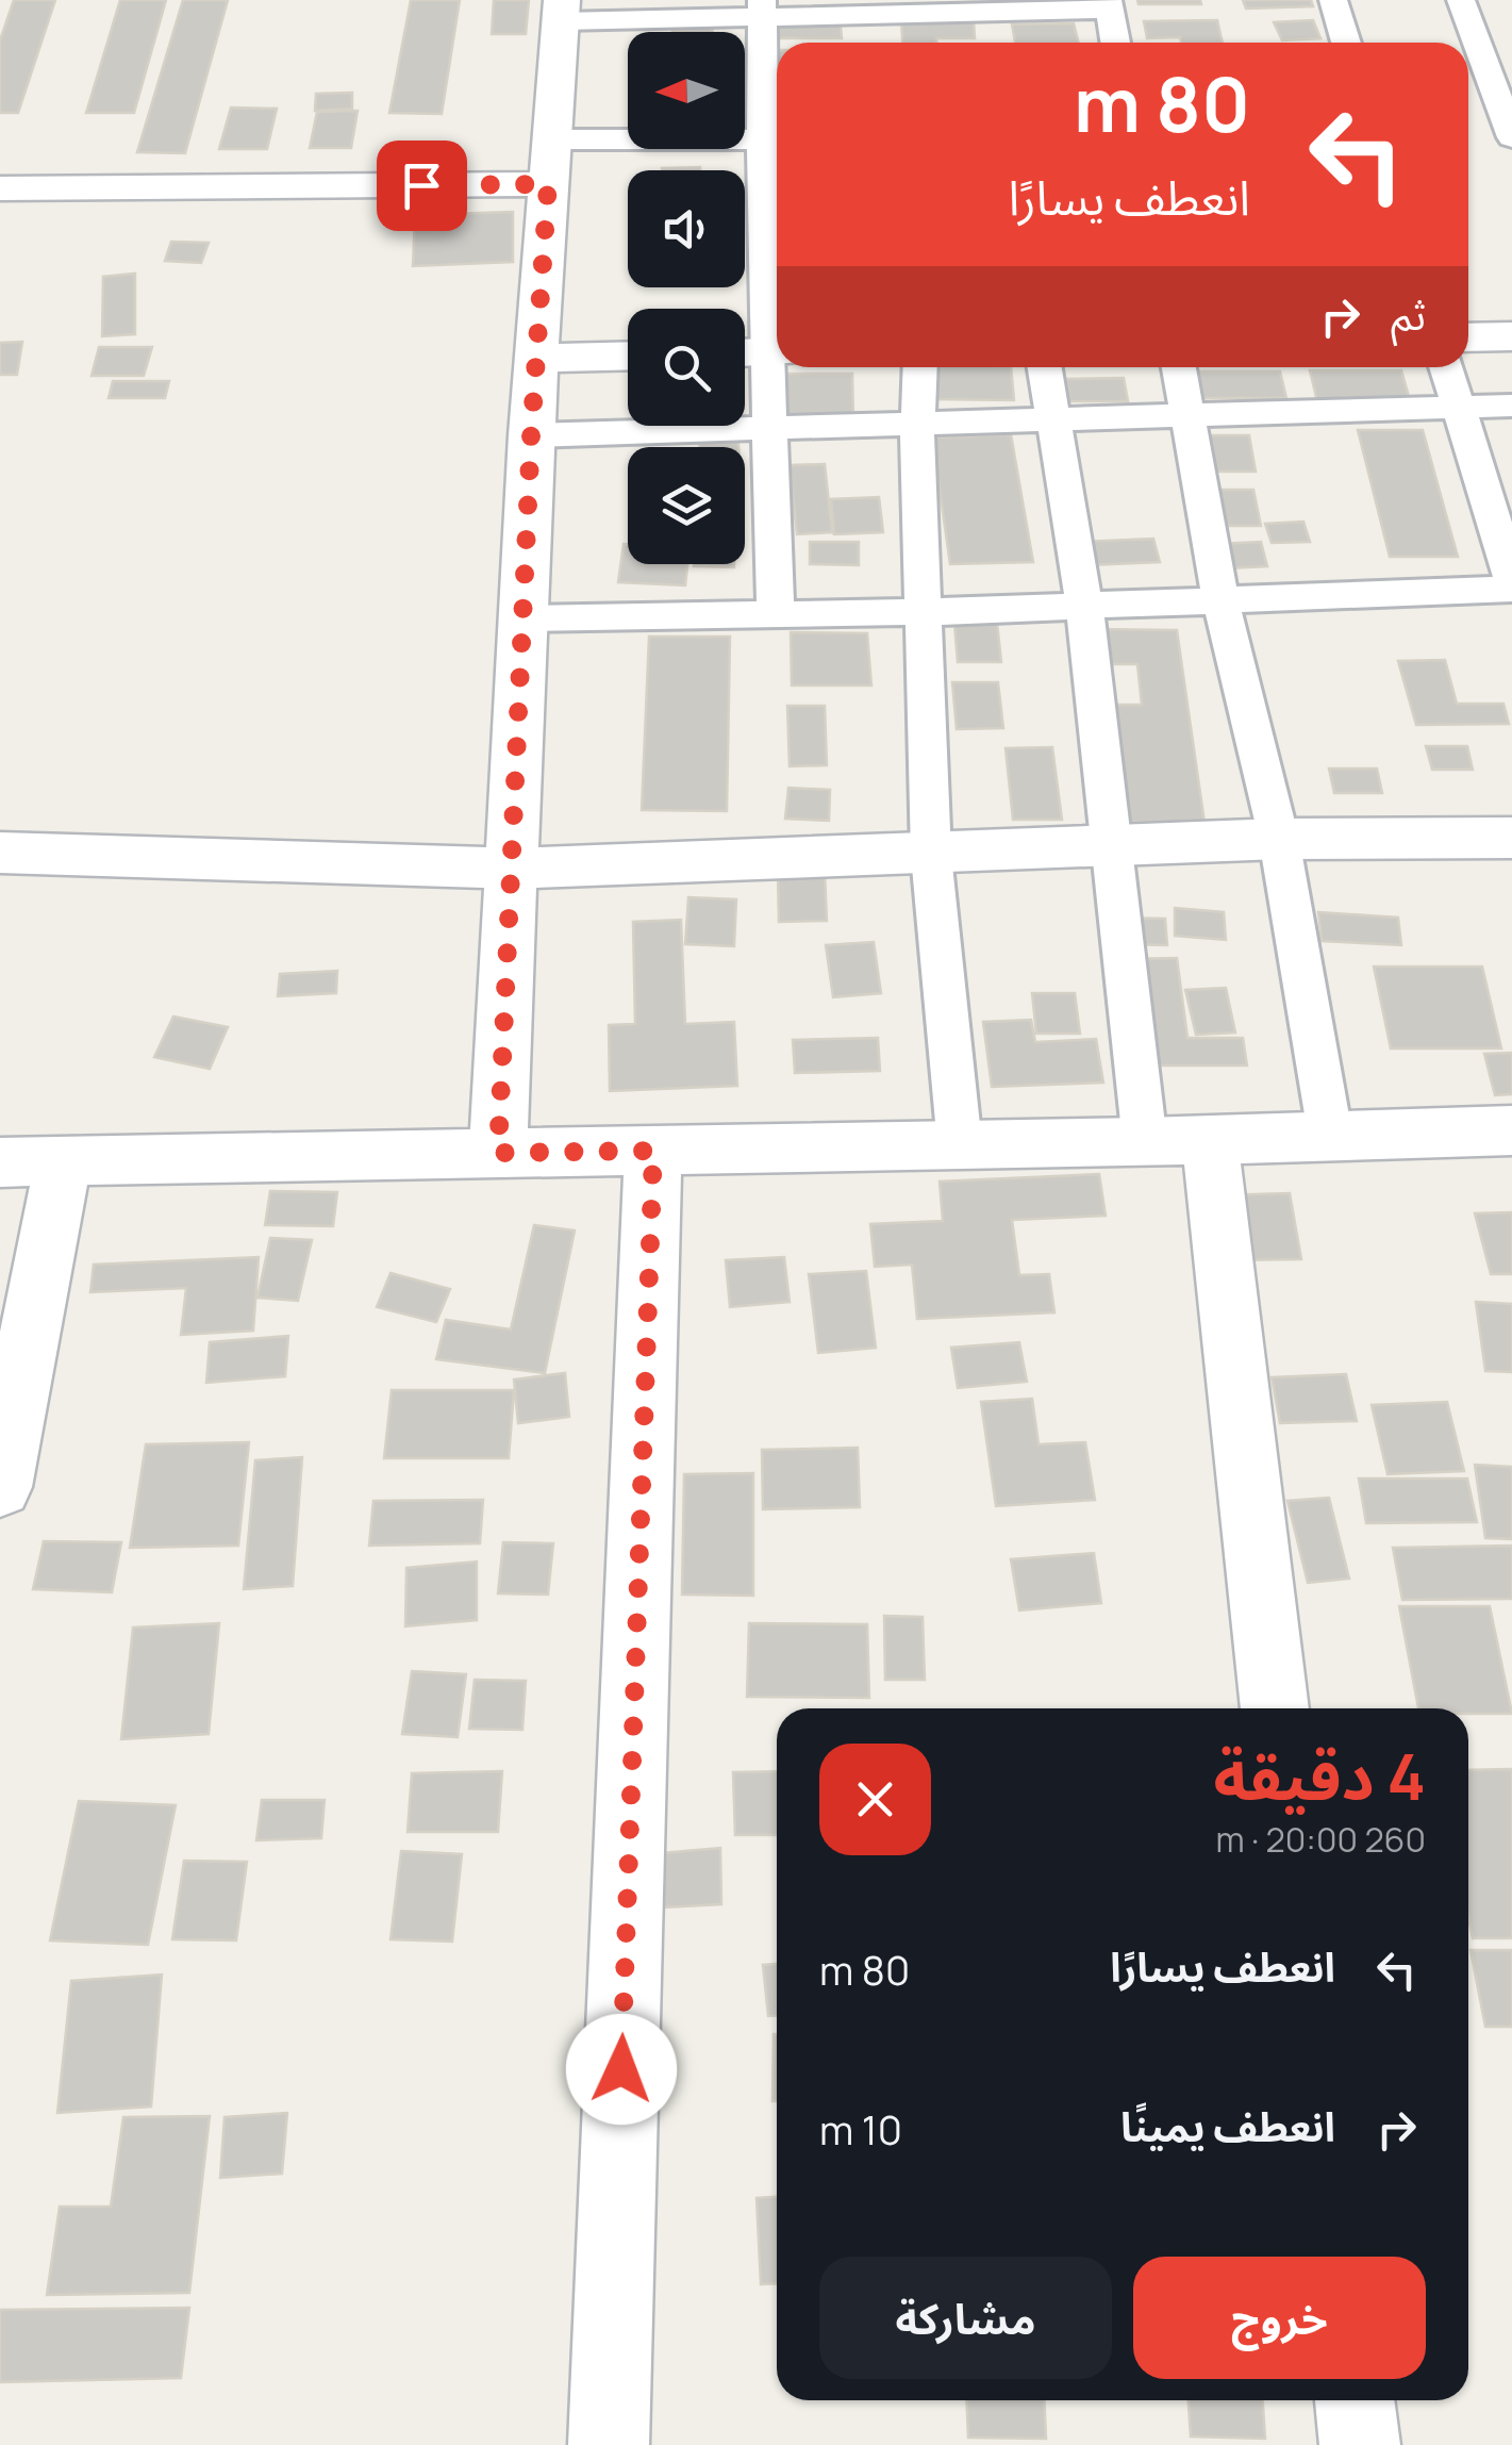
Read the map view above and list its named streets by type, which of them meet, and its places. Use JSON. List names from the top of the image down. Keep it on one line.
{"north":"left","page":{"turn":["80 m","انعطف يسارًا"],"then":"ثم","heading":["4 دقيقة","260 m · 20:00"],"list":[{"name":"انعطف يسارًا","value":"80 m"},{"name":"انعطف يمينًا","value":"10 m"}],"buttons":["خروج","مشاركة"]}}
